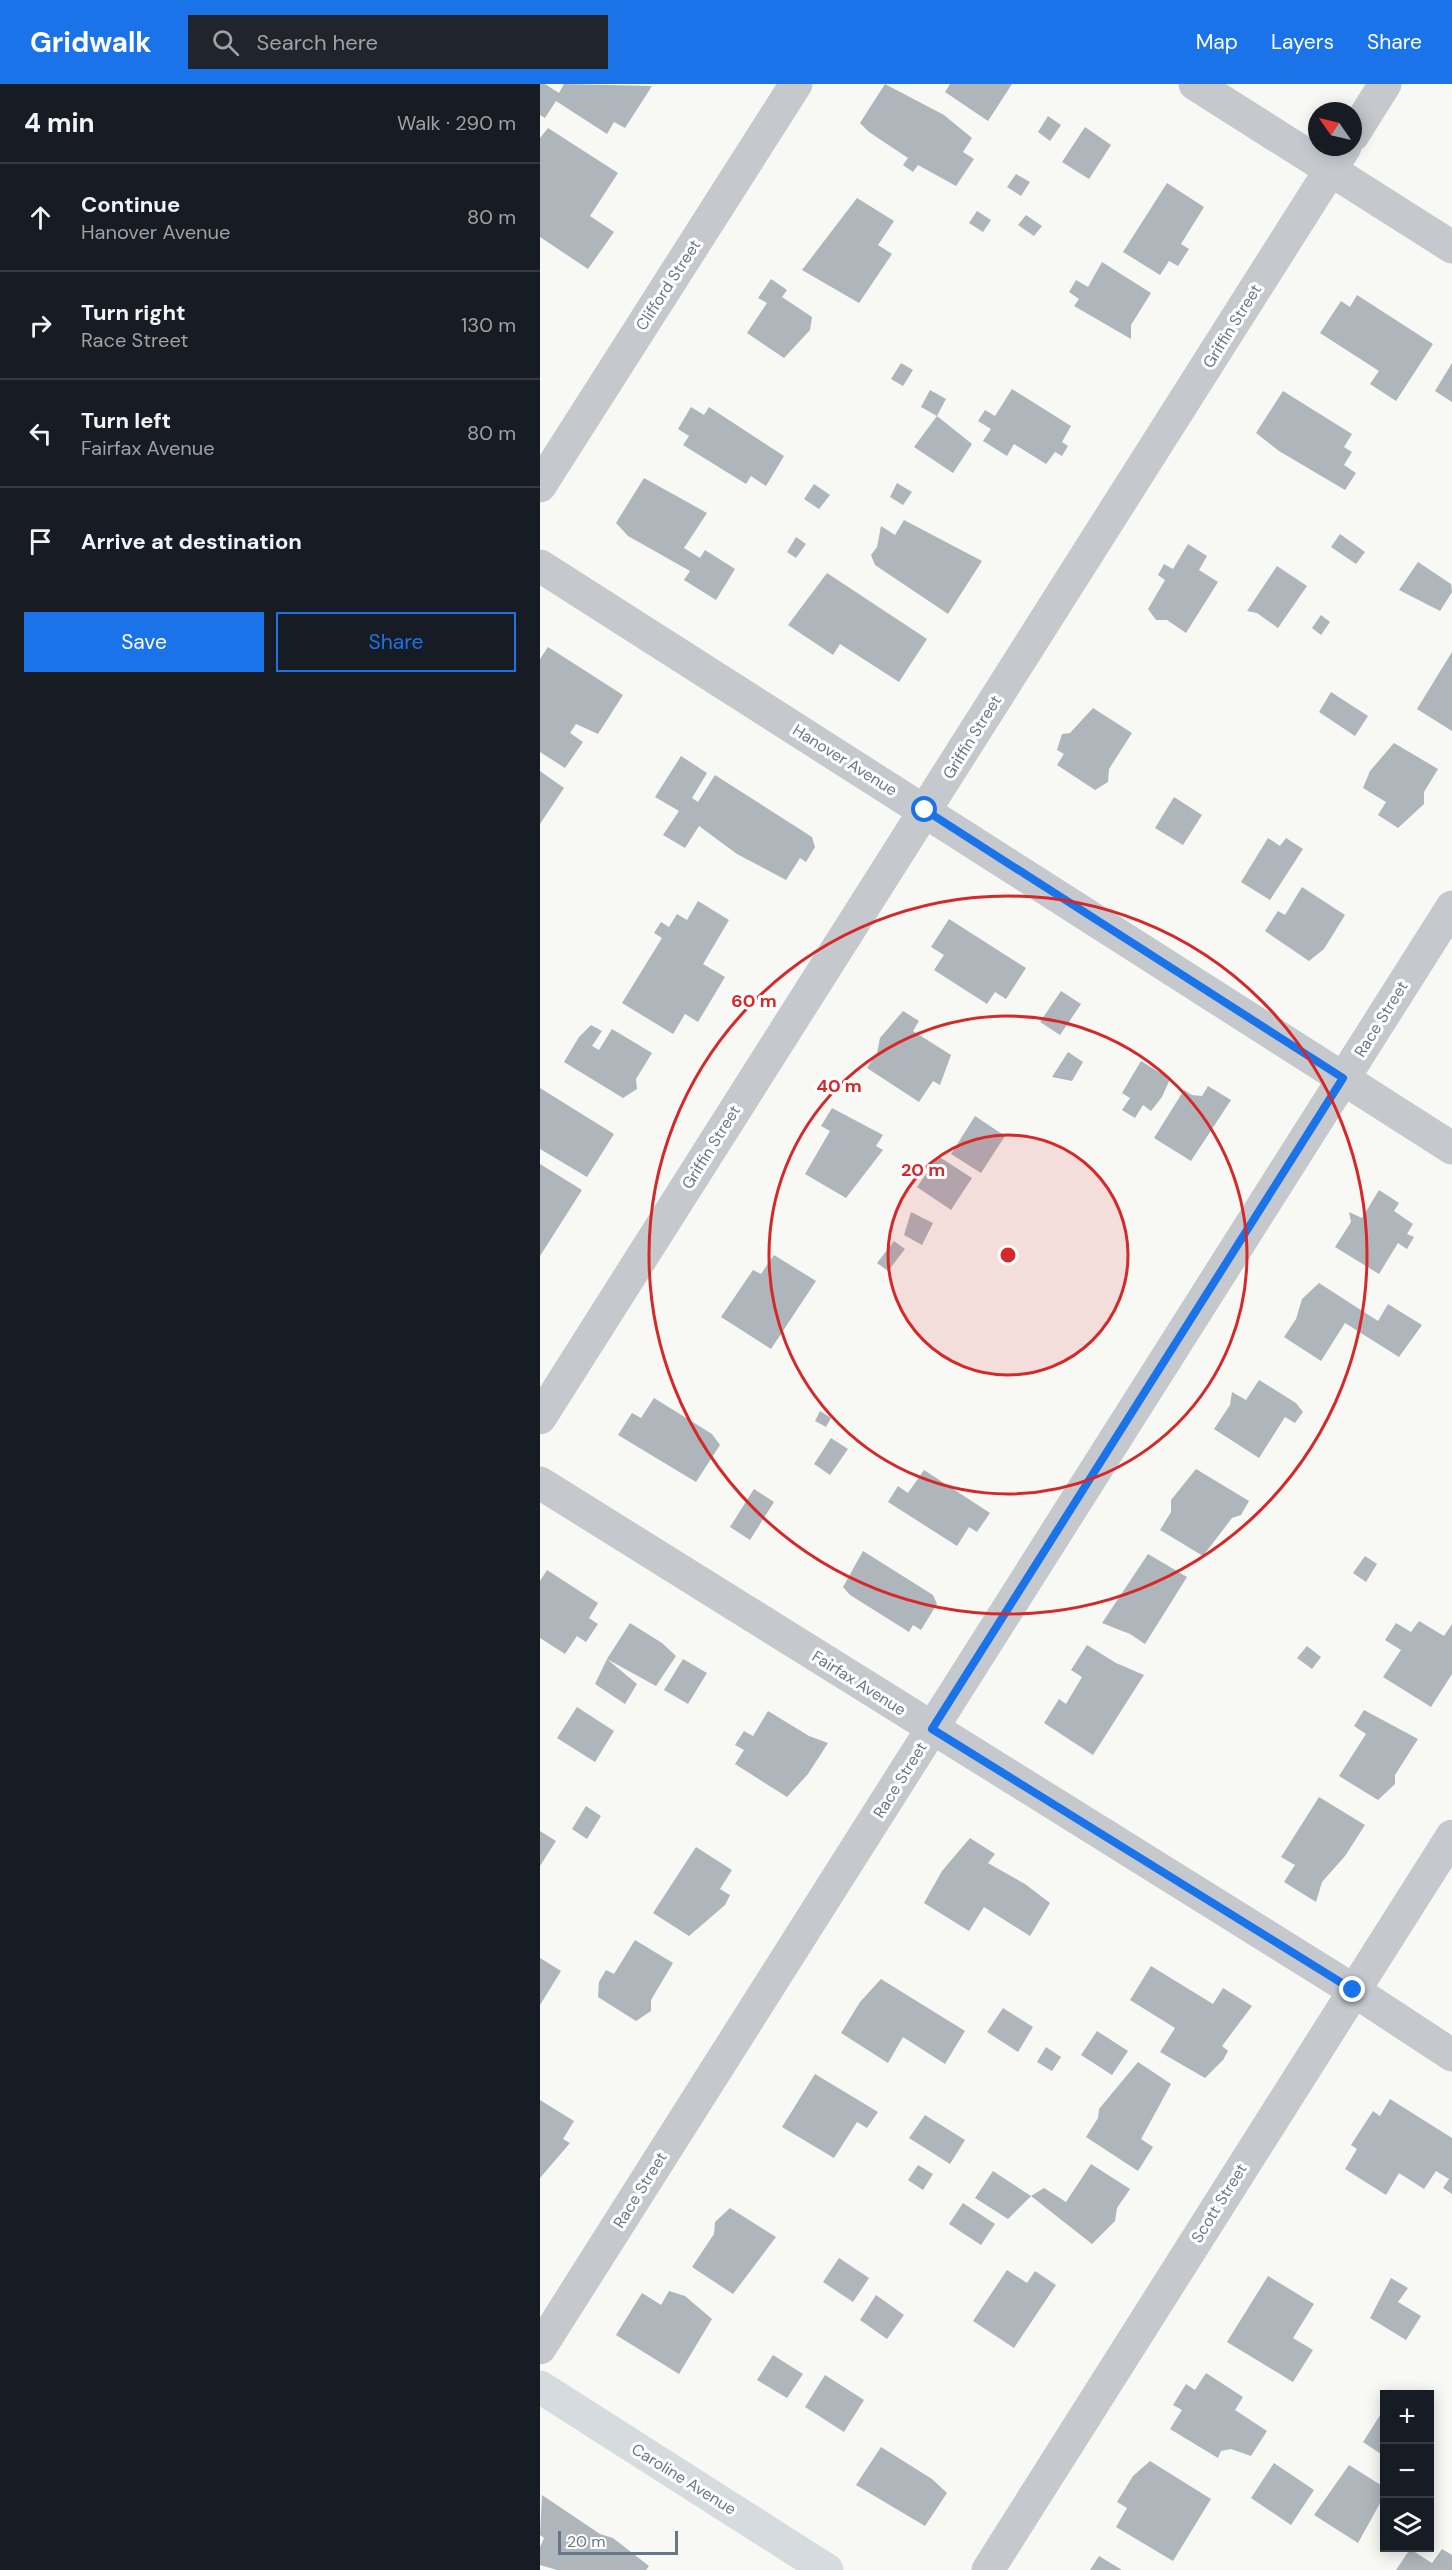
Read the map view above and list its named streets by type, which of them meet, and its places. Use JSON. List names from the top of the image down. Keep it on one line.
{"streets":{"street":["Clifford Street","Griffin Street","Hanover Avenue","Race Street","Fairfax Avenue","Scott Street","Caroline Avenue"]},"crossings":[["Griffin Street","Hanover Avenue"],["Hanover Avenue","Race Street"],["Race Street","Fairfax Avenue"],["Fairfax Avenue","Scott Street"]],"scale_bar":"20 m","north":"top left","page":{"header":"Gridwalk","search":"Search here","nav":["Map","Layers","Share"],"heading":["4 min","Walk · 290 m"],"list":[["Continue","Hanover Avenue","80 m"],["Turn right","Race Street","130 m"],["Turn left","Fairfax Avenue","80 m"],"Arrive at destination"],"buttons":["Save","Share"],"map_buttons":["+","−"],"scale":"20 m"},"rings":["60 m","40 m","20 m"]}
